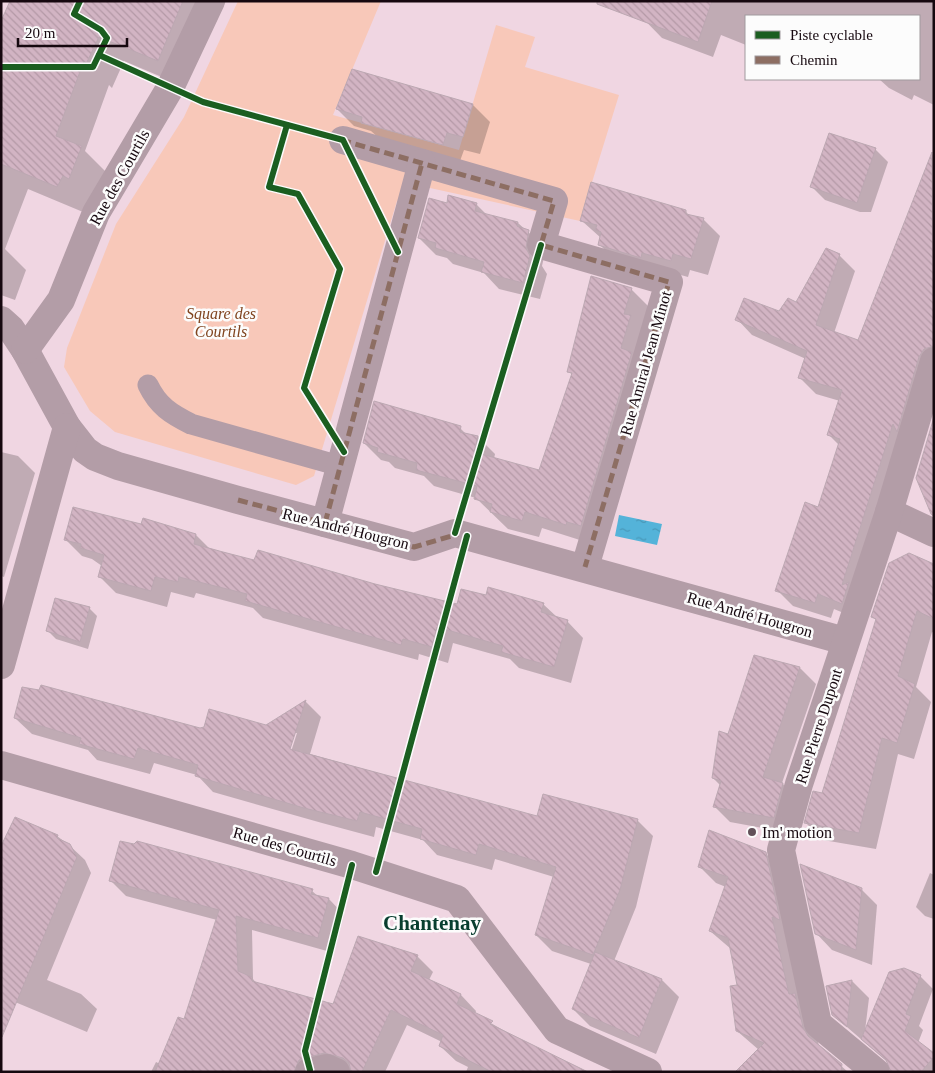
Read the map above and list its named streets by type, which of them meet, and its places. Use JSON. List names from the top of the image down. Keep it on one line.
{"streets":{"street":["Rue des Courtils","Rue Amiral Jean Minot","Rue André Hougron","Rue Pierre Dupont"]},"crossings":[["Rue des Courtils","Rue André Hougron"],["Rue Amiral Jean Minot","Rue André Hougron"],["Rue André Hougron","Rue Pierre Dupont"]],"districts":["Chantenay"],"parks":["Square des Courtils"],"places":["Im' motion"],"legend":["Piste cyclable","Chemin"],"scale_bar":"20 m"}
